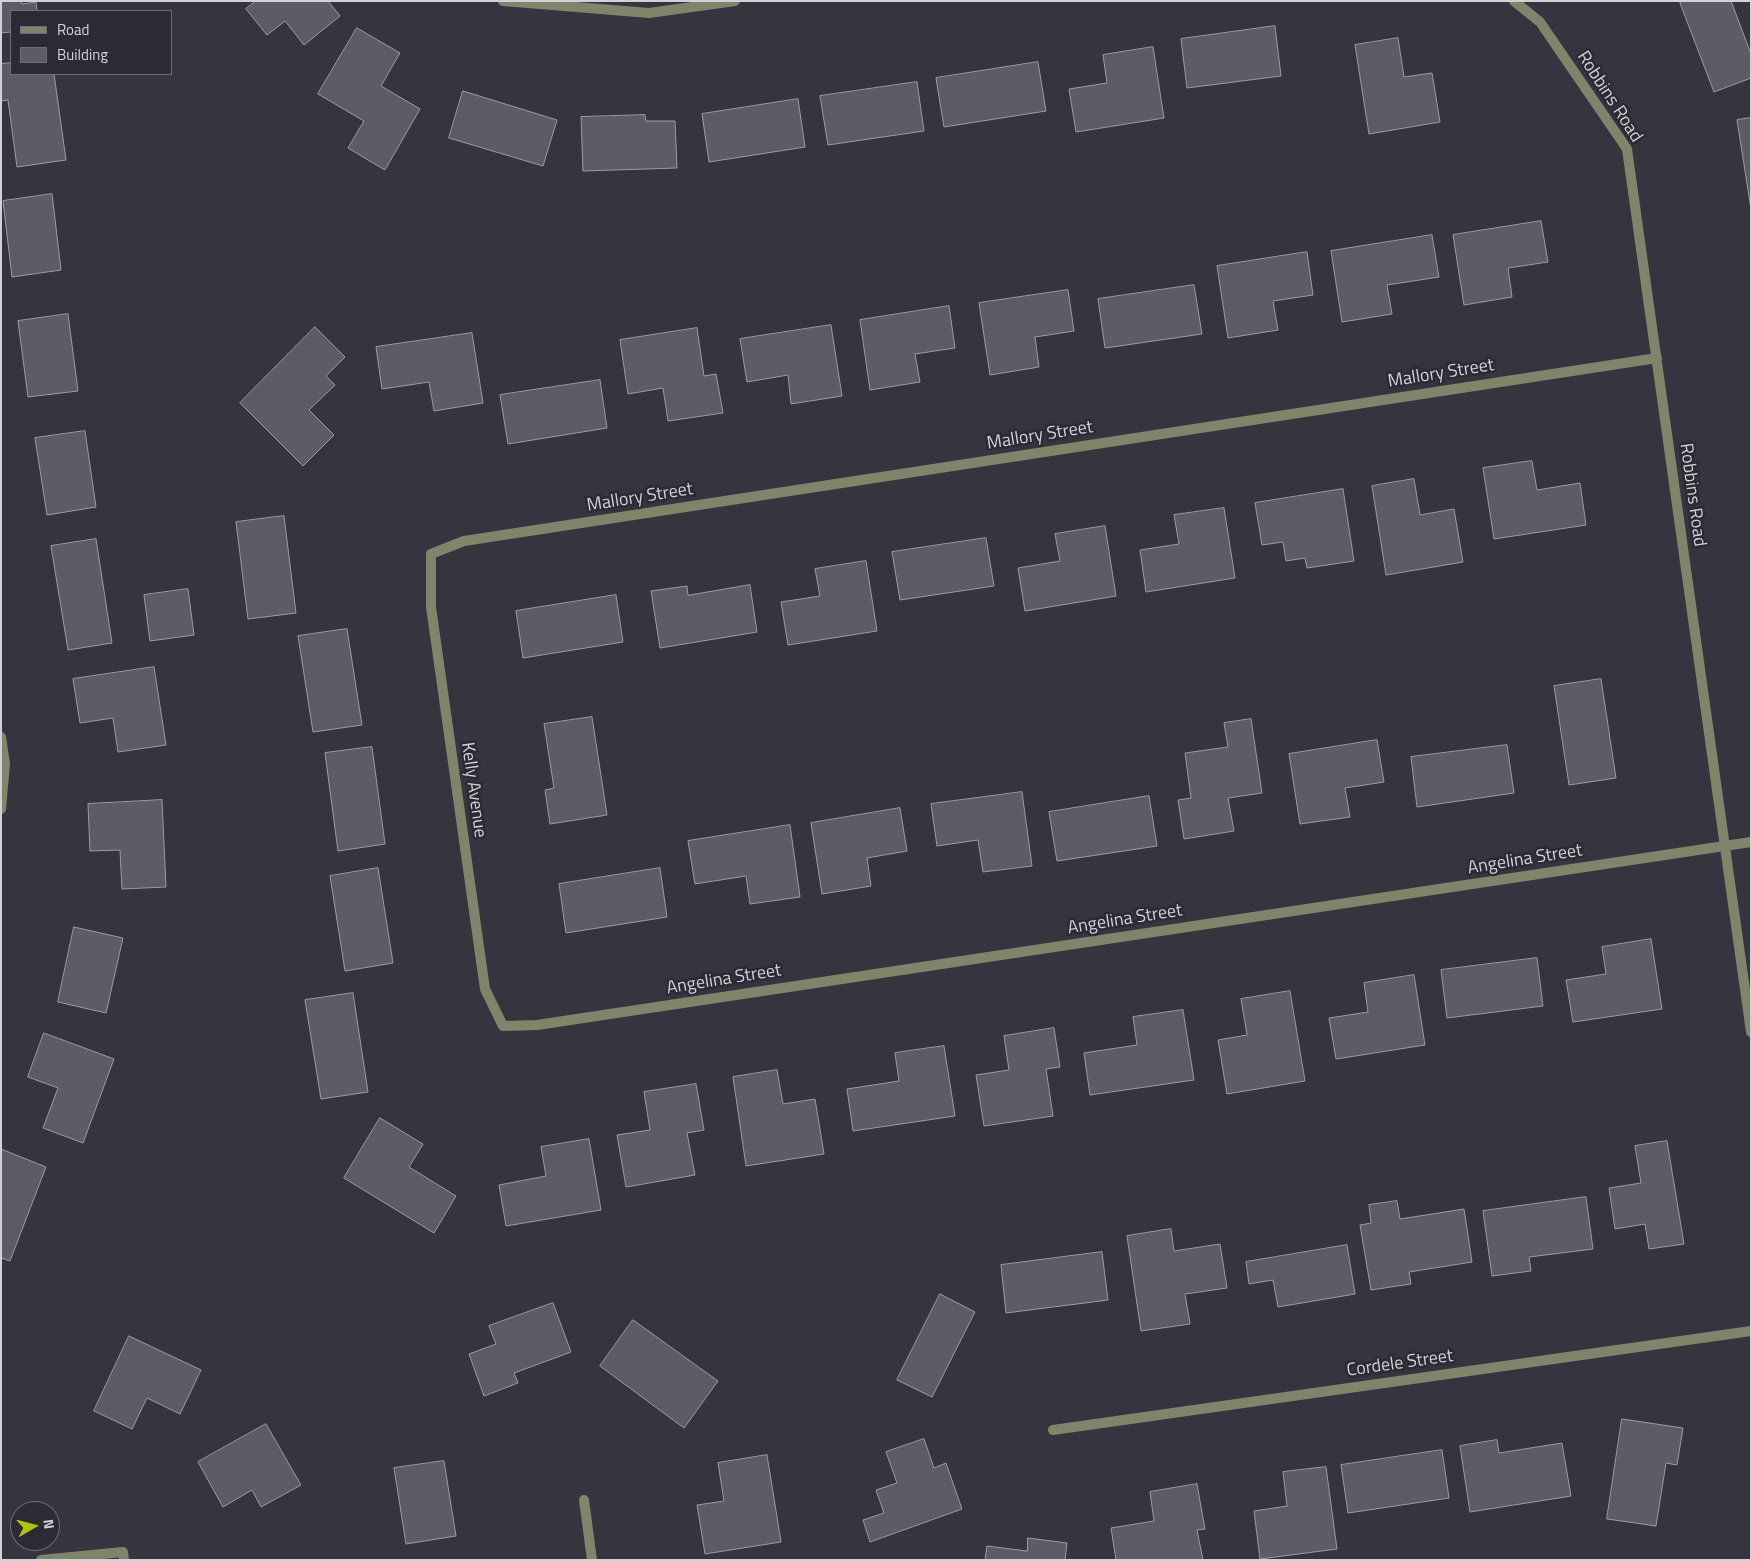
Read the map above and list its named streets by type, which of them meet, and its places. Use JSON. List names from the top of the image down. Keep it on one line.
{"streets":{"street":["Robbins Road","Mallory Street","Kelly Avenue","Angelina Street","Cordele Street"]},"crossings":[["Robbins Road","Mallory Street"],["Robbins Road","Angelina Street"],["Mallory Street","Kelly Avenue"],["Kelly Avenue","Angelina Street"]],"legend":["Road","Building"],"north":"right"}
